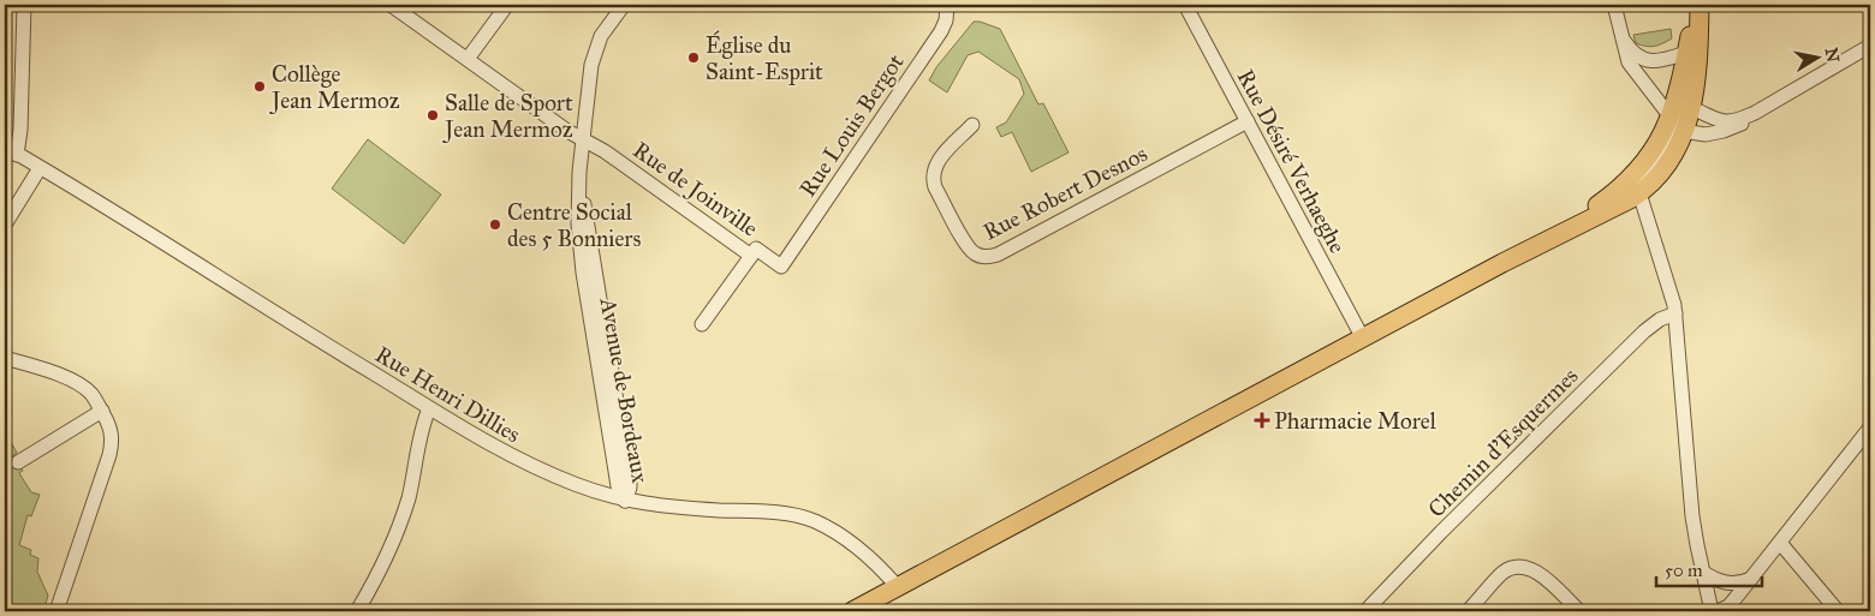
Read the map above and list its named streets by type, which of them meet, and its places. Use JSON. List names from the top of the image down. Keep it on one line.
{"streets":{"street":["Rue Louis Bergot","Rue Désiré Verhaeghe","Rue de Joinville","Rue Robert Desnos","Avenue de Bordeaux","Rue Henri Dillies","Chemin d'Esquermes"]},"crossings":[["Rue Louis Bergot","Rue de Joinville"],["Rue Désiré Verhaeghe","Rue Robert Desnos"],["Rue de Joinville","Avenue de Bordeaux"],["Avenue de Bordeaux","Rue Henri Dillies"]],"places":{"other":["Église du Saint-Esprit","Collège Jean Mermoz","Salle de Sport Jean Mermoz","Centre Social des 5 Bonniers"],"health":["Pharmacie Morel"]},"scale_bar":"50 m","north":"right"}
